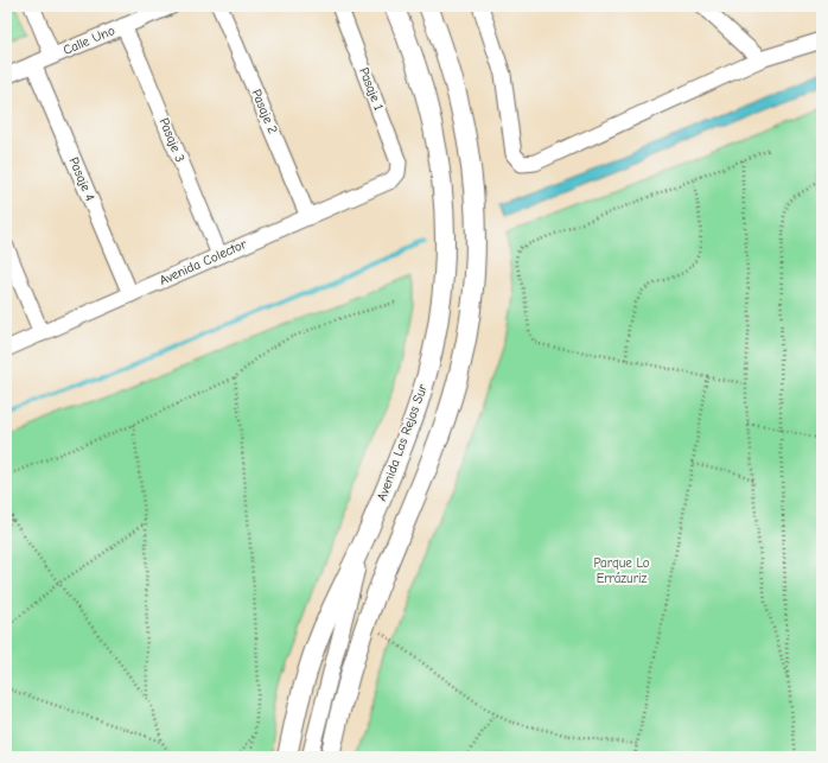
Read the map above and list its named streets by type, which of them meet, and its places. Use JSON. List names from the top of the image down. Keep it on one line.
{"streets":{"main road":["Avenida Las Rejas Sur"],"street":["Calle Uno","Pasaje 1","Pasaje 2","Pasaje 3","Pasaje 4","Avenida Colector"]},"crossings":[["Calle Uno","Pasaje 3"],["Calle Uno","Pasaje 4"],["Pasaje 1","Avenida Colector"],["Pasaje 2","Avenida Colector"],["Pasaje 3","Avenida Colector"],["Pasaje 4","Avenida Colector"]],"parks":["Parque Lo Errázuriz"]}
